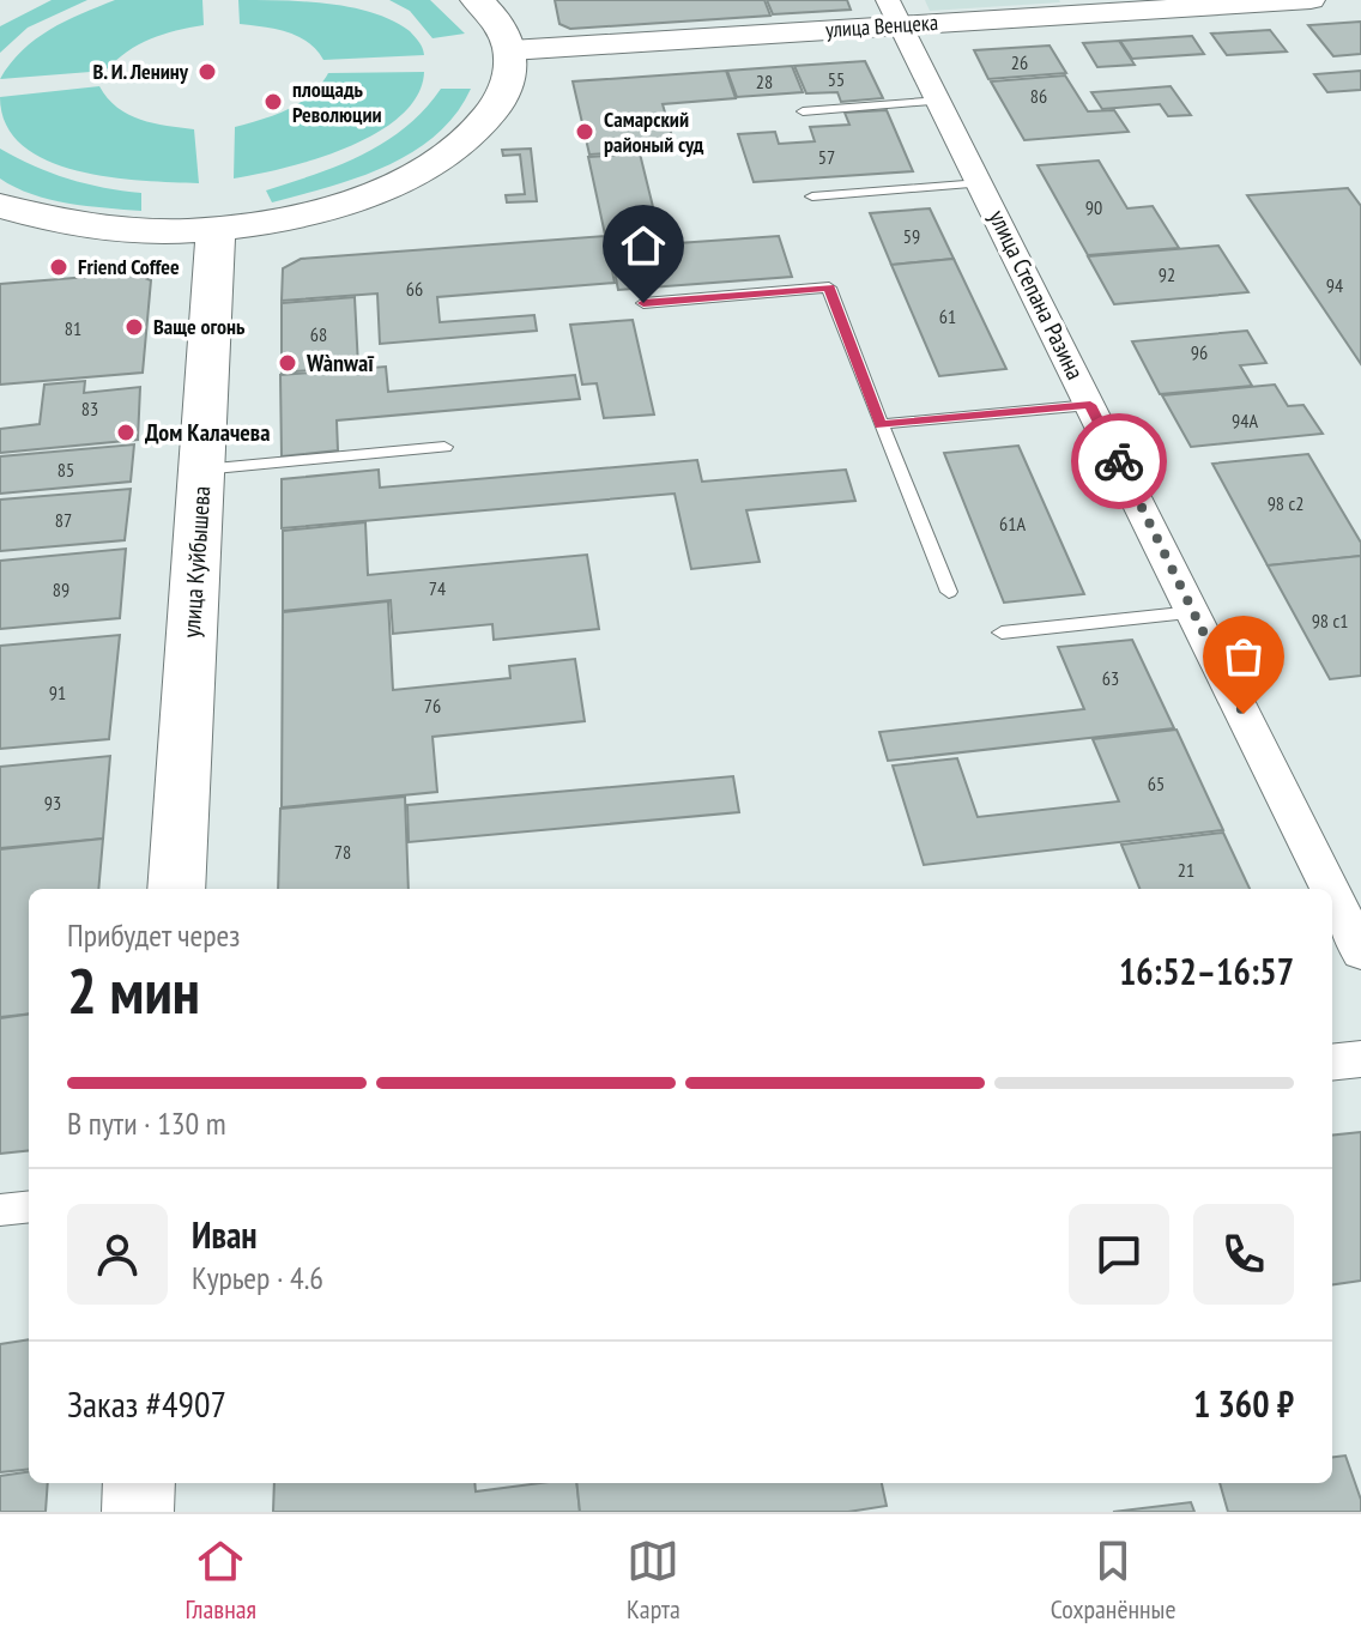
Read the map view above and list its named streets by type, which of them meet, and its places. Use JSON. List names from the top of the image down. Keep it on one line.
{"streets":{"main road":["улица Куйбышева"],"street":["улица Венцека","улица Степана Разина"]},"crossings":[["улица Венцека","улица Степана Разина"]],"places":["В. И. Ленину","площадь Революции","Самарский районый суд","Friend Coffee","Ваще огонь","Wànwaī","Дом Калачева"],"house_numbers":["26","55","28","86","57","90","59","92","94","66","61","81","68","96","83","94А","85","98 с2","87","61А","74","89","98 с1","63","91","76","65","93","78","21"],"page":{"heading":["2 мин","Прибудет через","16:52–16:57"],"panel":["Иван","Курьер · 4.6","Заказ #4907","1 360 ₽"],"bar":"В пути · 130 m","tabs":["Главная","Карта","Сохранённые"]}}
